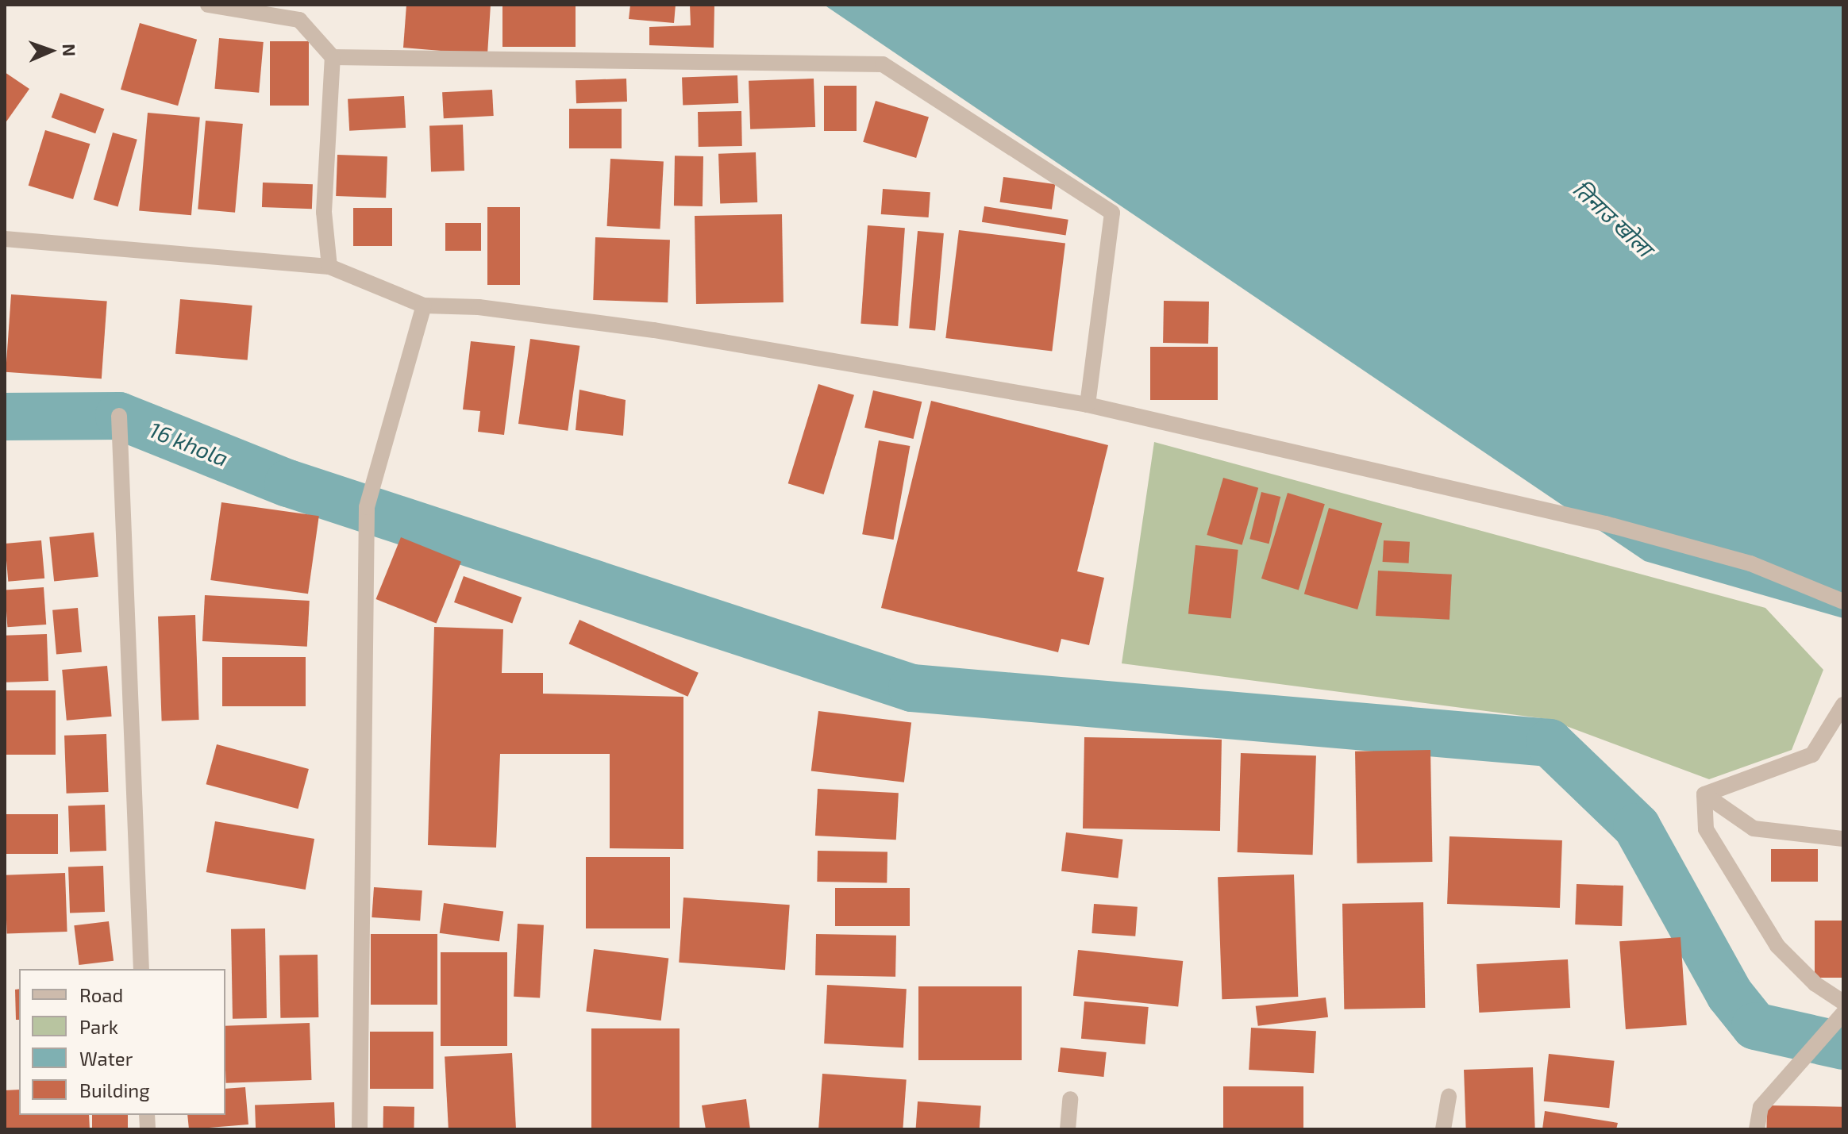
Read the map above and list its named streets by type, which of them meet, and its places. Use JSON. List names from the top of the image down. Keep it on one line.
{"water":["तिनाउ खोला","16 khola"],"legend":["Road","Park","Water","Building"],"north":"right"}
